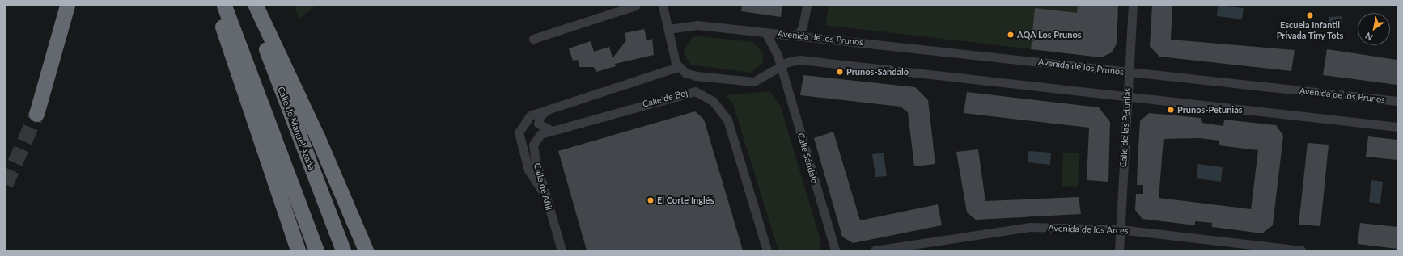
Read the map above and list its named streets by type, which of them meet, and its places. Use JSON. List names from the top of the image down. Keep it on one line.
{"streets":{"highway":["Calle de Manuel Azaña"],"street":["Avenida de los Prunos","Calle de Boj","Calle de las Petunias","Calle Sándalo","Calle de Añil","Avenida de los Arces"]},"crossings":[["Avenida de los Prunos","Calle de las Petunias"],["Avenida de los Prunos","Calle Sándalo"],["Calle de Boj","Calle de Añil"],["Calle de las Petunias","Avenida de los Arces"]],"places":["Escuela Infantil Privada Tiny Tots","AQA Los Prunos","Prunos-Sándalo","Prunos-Petunias","El Corte Inglés"],"north":"bottom left"}
